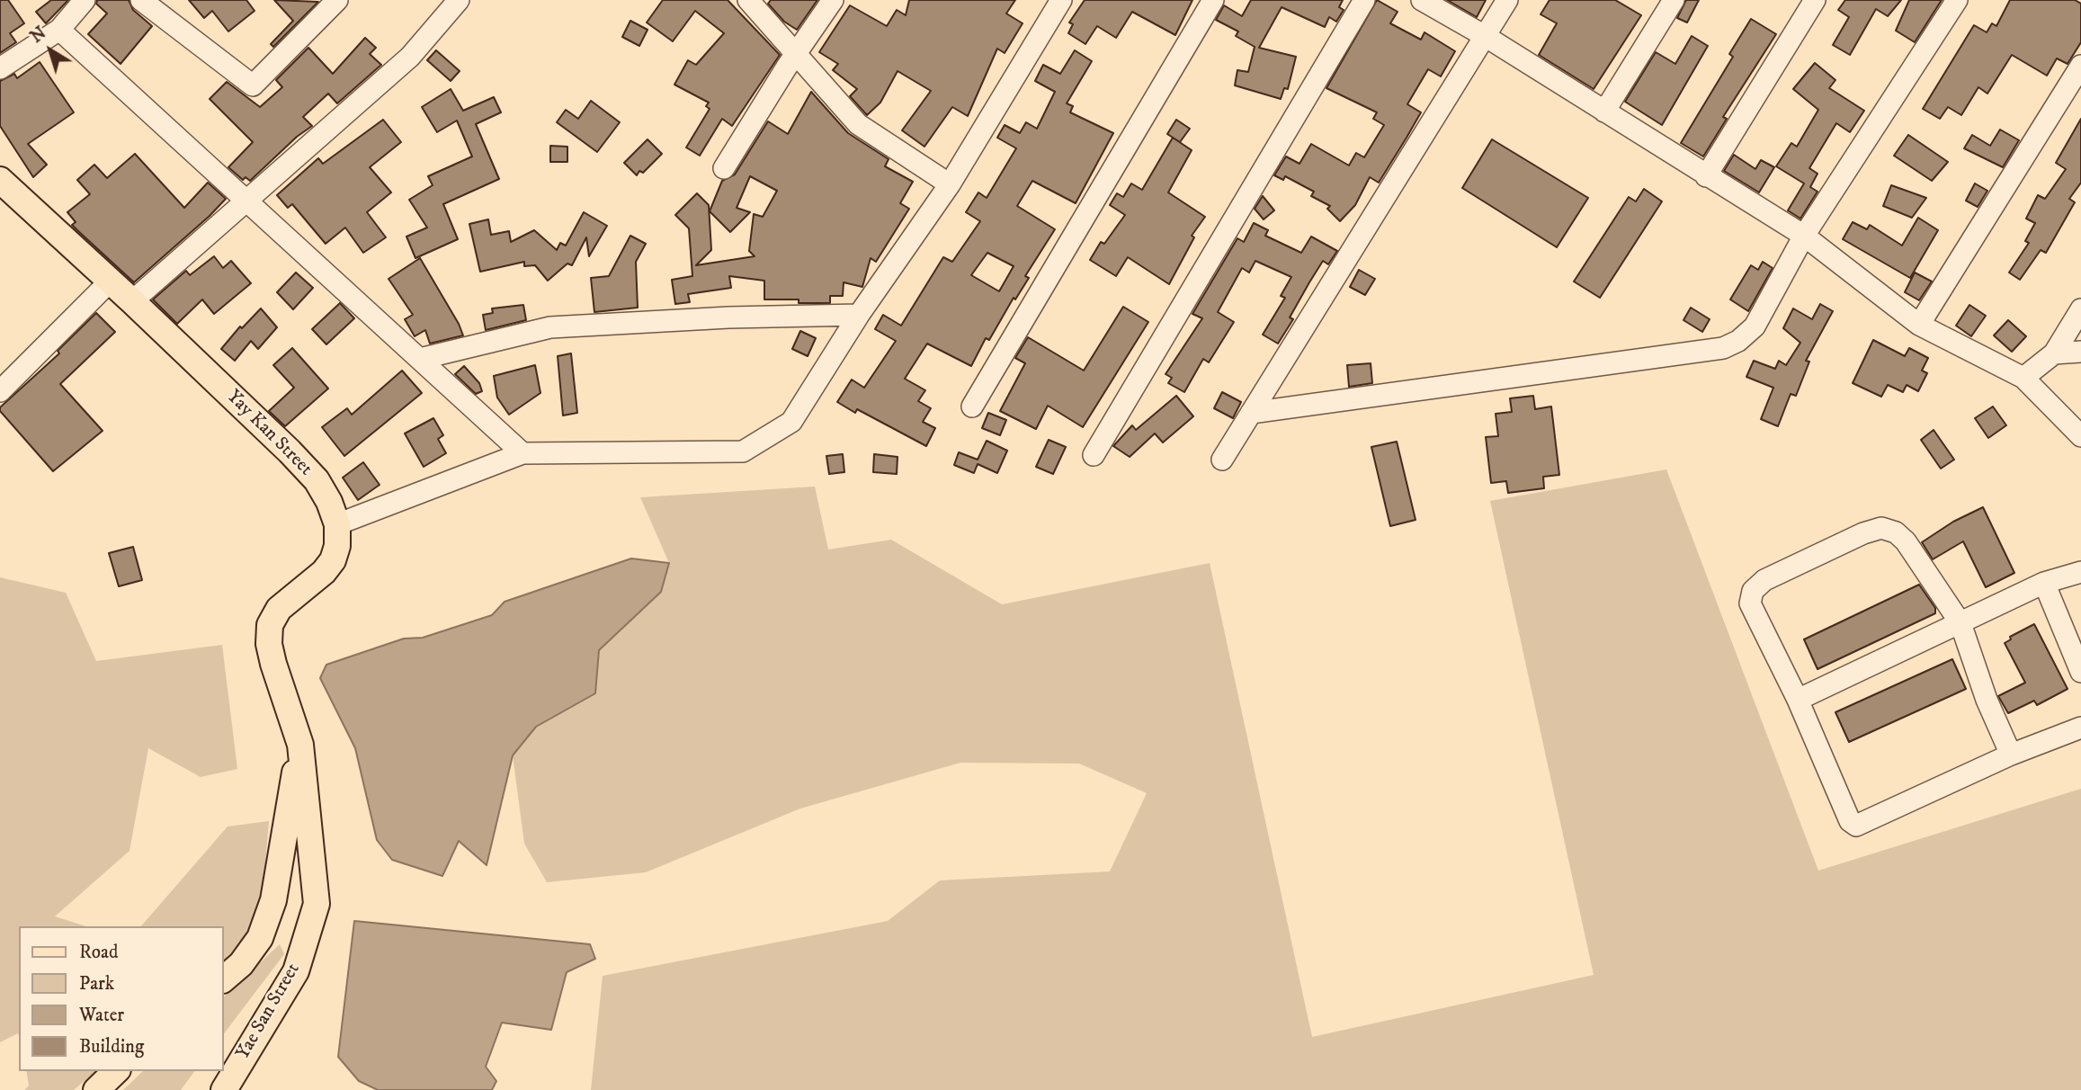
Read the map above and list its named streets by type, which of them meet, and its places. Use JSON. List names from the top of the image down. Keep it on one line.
{"streets":{"main road":["Yay Kan Street","Yae San Street"]},"crossings":[["Yay Kan Street","Yae San Street"]],"legend":["Road","Park","Water","Building"],"north":"top left"}
